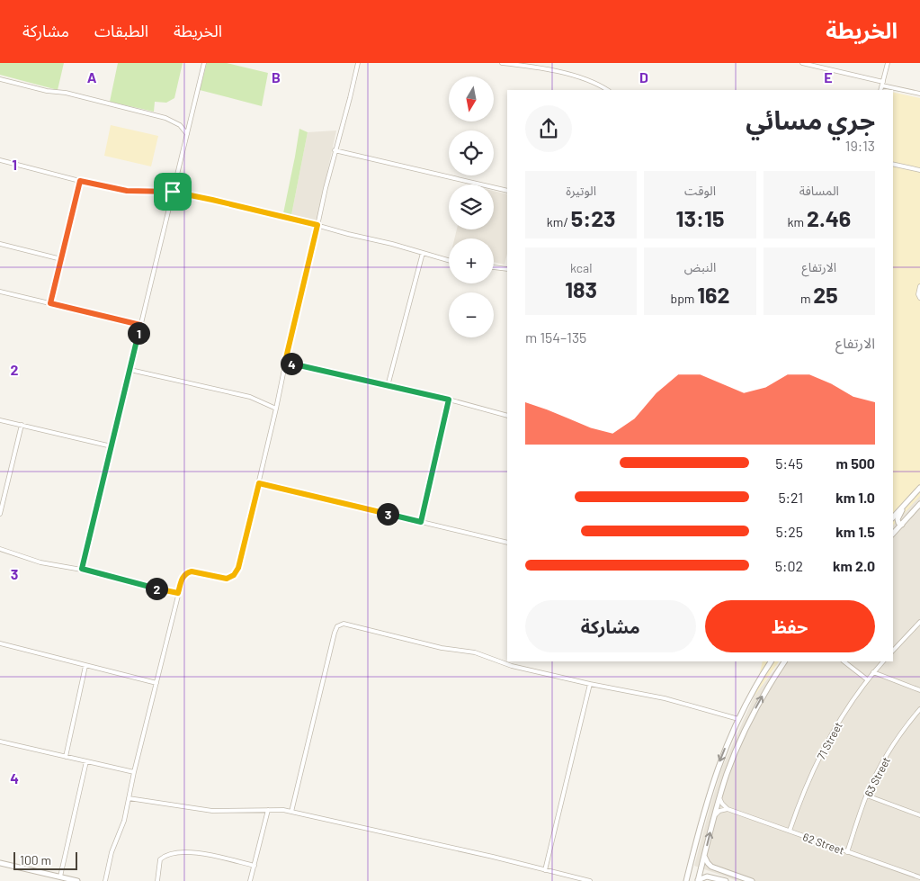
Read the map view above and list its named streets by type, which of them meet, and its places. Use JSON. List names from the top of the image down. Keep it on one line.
{"streets":{"street":["71 Street","63 Street","62 Street"]},"crossings":[["71 Street","62 Street"],["63 Street","62 Street"]],"scale_bar":"100 m","north":"bottom","page":{"header":"الخريطة","nav":["الخريطة","الطبقات","مشاركة"],"map_buttons":["+","−"],"heading":["جري مسائي","19:13"],"stats":[["المسافة","2.46 km"],["الوقت","13:15"],["الوتيرة","5:23 /km"],["الارتفاع","25 m"],["النبض","162 bpm"],["kcal","183"]],"chart":["الارتفاع","135–154 m"],"pins":["1","4","3","2"],"list":[{"name":"500 m","note":"5:45"},{"name":"1.0 km","note":"5:21"},{"name":"1.5 km","note":"5:25"},{"name":"2.0 km","note":"5:02"}],"buttons":["حفظ","مشاركة"],"scale":"100 m"},"grid":{"columns":["A","B","D","E"],"rows":["1","2","3","4"]}}
